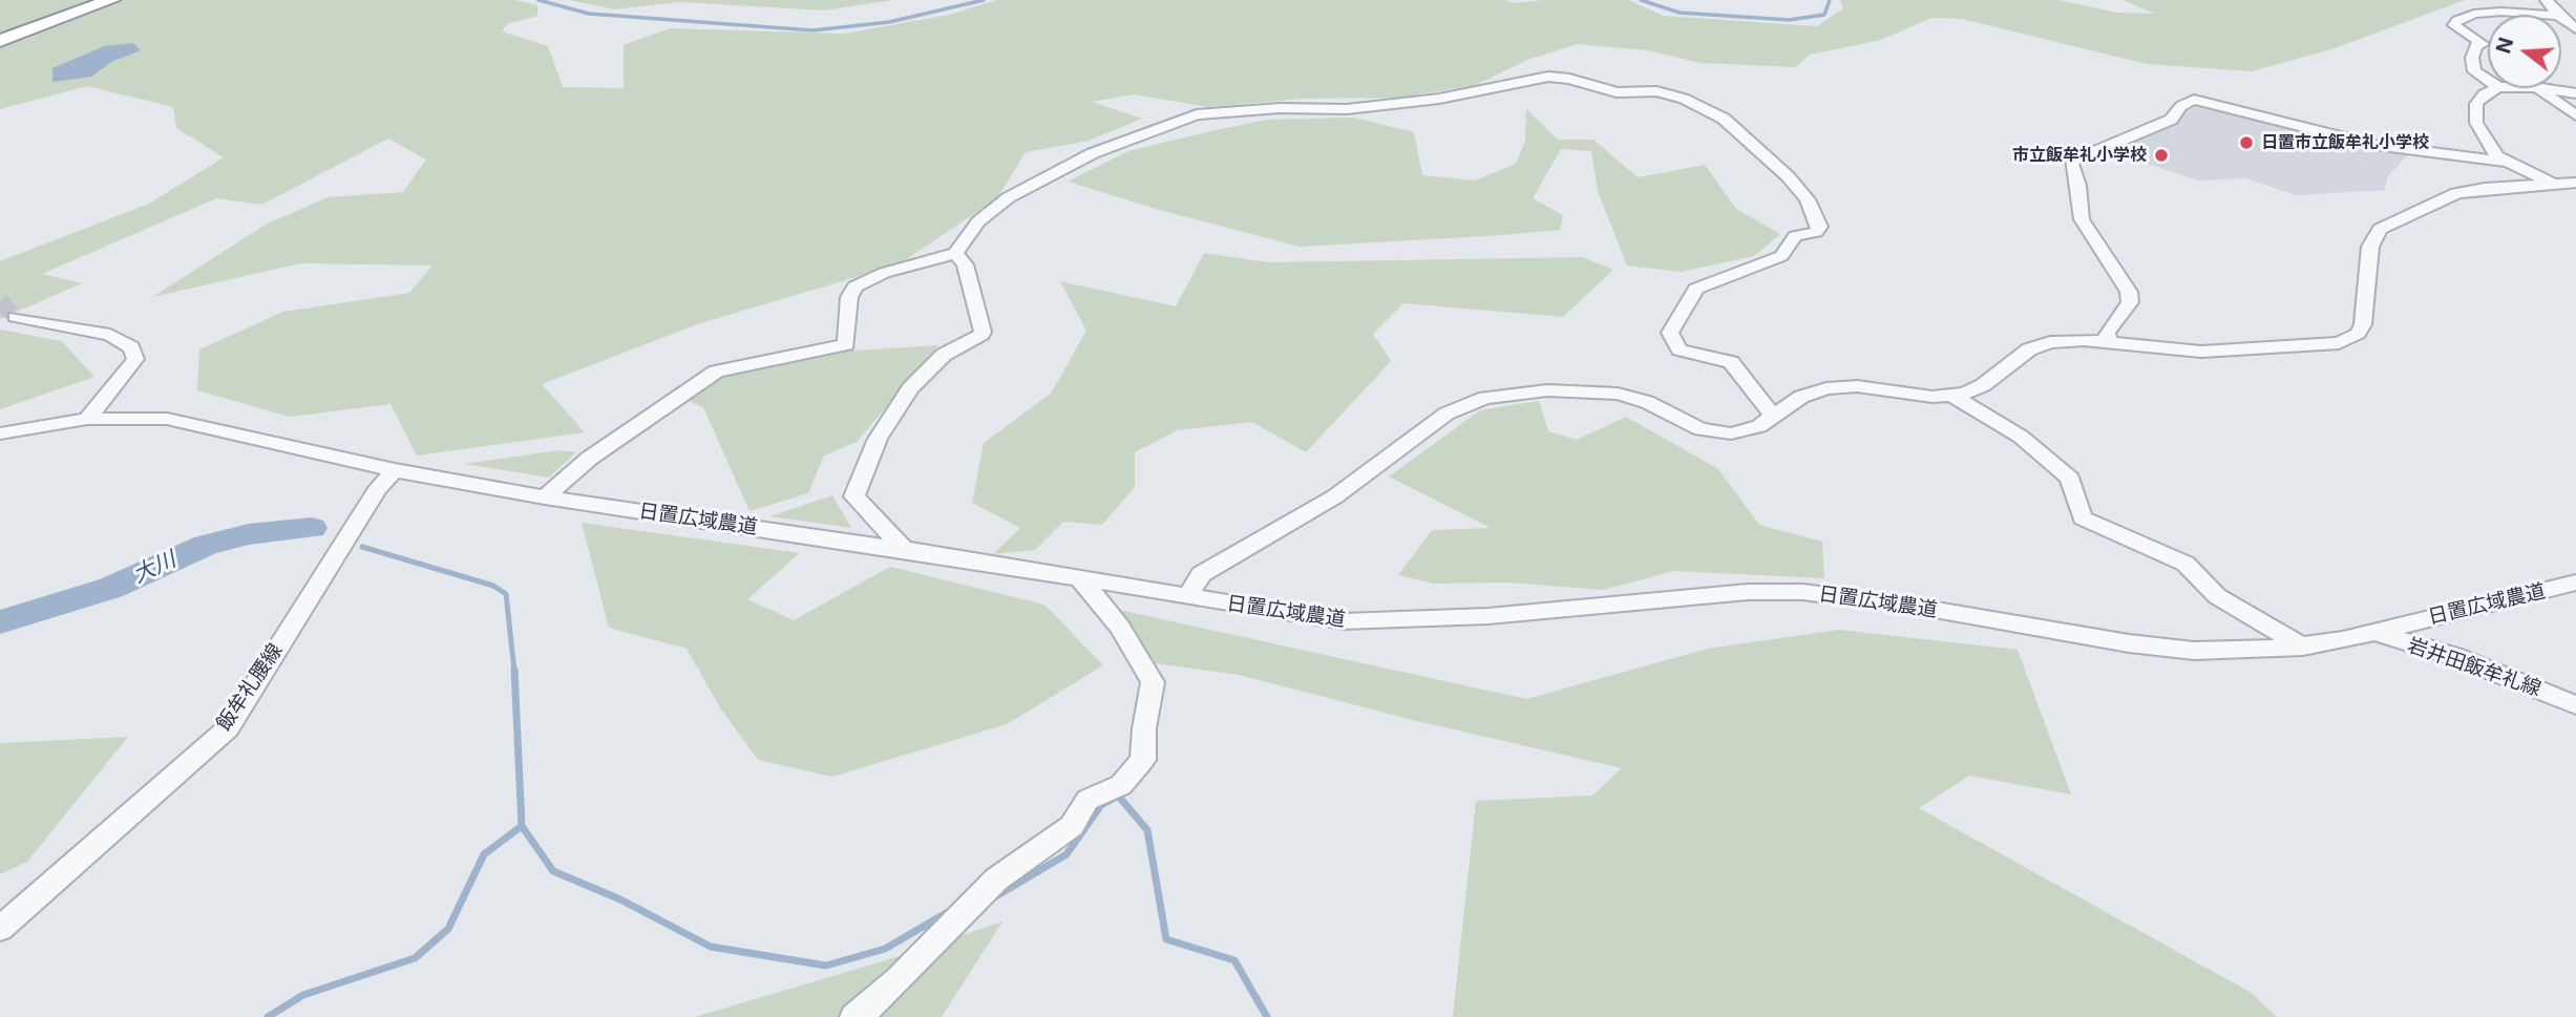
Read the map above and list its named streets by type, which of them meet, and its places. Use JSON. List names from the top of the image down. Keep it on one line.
{"streets":{"street":["日置広域農道","岩井田飯牟礼線","飯牟礼腰線"]},"crossings":[["日置広域農道","岩井田飯牟礼線"],["日置広域農道","飯牟礼腰線"]],"water":["大川"],"places":["日置市立飯牟礼小学校","市立飯牟礼小学校"],"north":"left"}
